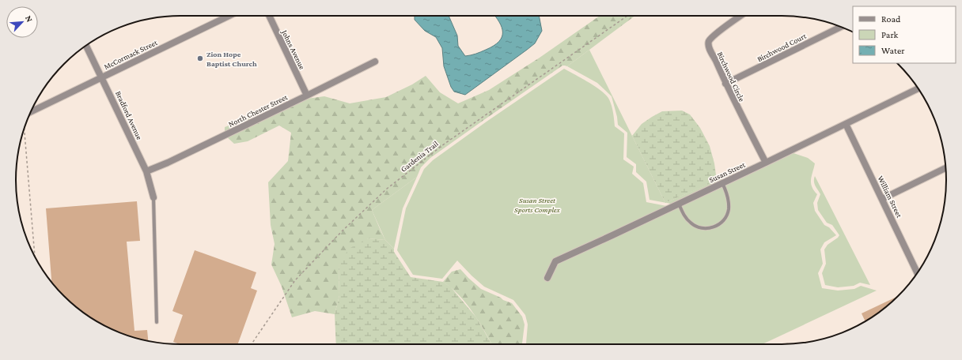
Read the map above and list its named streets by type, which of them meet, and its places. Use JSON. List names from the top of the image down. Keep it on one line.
{"streets":{"street":["Birchwood Court","Johns Avenue","McCormack Street","Birchwood Circle","North Chester Street","Bradford Avenue","Susan Street","William Street"],"path":["Gardenia Trail"]},"crossings":[["Birchwood Court","Birchwood Circle"],["Johns Avenue","North Chester Street"],["McCormack Street","Bradford Avenue"],["Birchwood Circle","Susan Street"],["North Chester Street","Bradford Avenue"],["Susan Street","William Street"]],"parks":["Susan Street Sports Complex"],"places":["Zion Hope Baptist Church"],"legend":["Road","Park","Water"],"north":"top right"}
